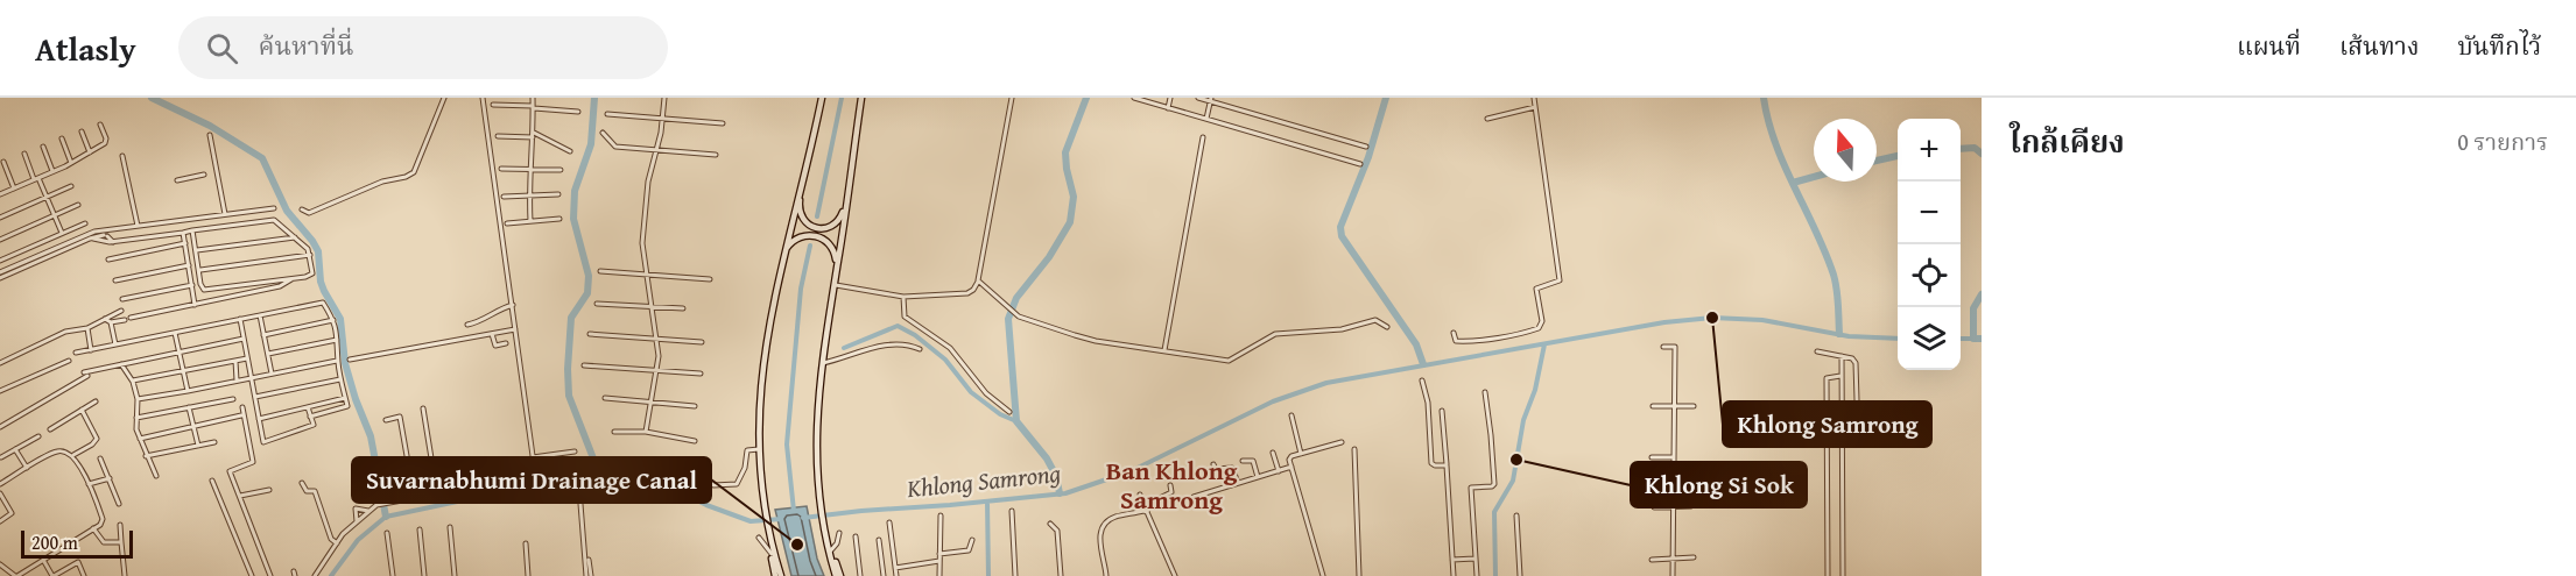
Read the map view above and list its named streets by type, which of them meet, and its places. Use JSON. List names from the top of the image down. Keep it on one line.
{"districts":["Ban Khlong Samrong"],"water":["Khlong Samrong"],"places":["Khlong Samrong","Khlong Si Sok","Suvarnabhumi Drainage Canal"],"scale_bar":"200 m","north":"top","page":{"header":"Atlasly","search":"ค้นหาที่นี่","nav":["แผนที่","เส้นทาง","บันทึกไว้"],"heading":["ใกล้เคียง","0 รายการ"],"map_buttons":["+","−"],"scale":"200 m"}}
